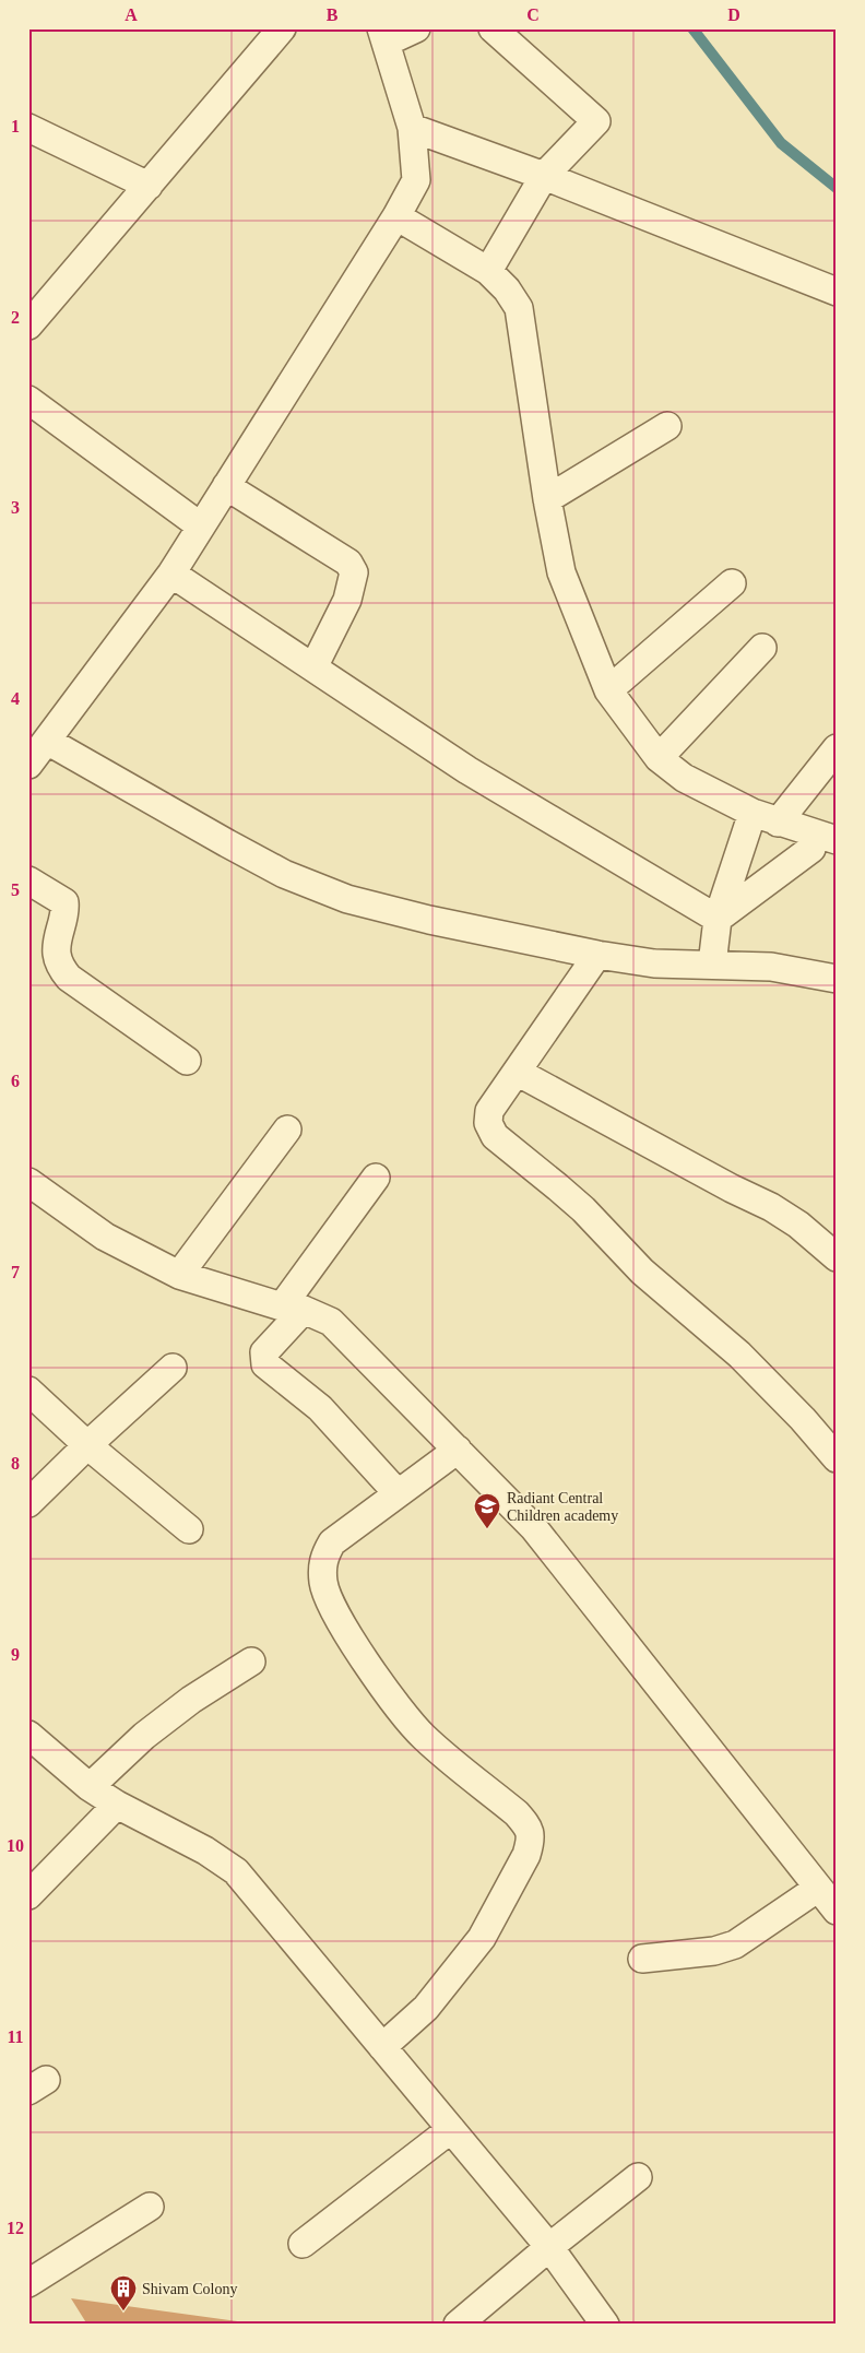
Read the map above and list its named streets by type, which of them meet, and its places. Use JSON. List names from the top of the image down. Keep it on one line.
{"places":{"school or university":["Radiant Central Children academy"],"building":["Shivam Colony"]},"grid":{"columns":["A","B","C","D"],"rows":["1","2","3","4","5","6","7","8","9","10","11","12"]}}
